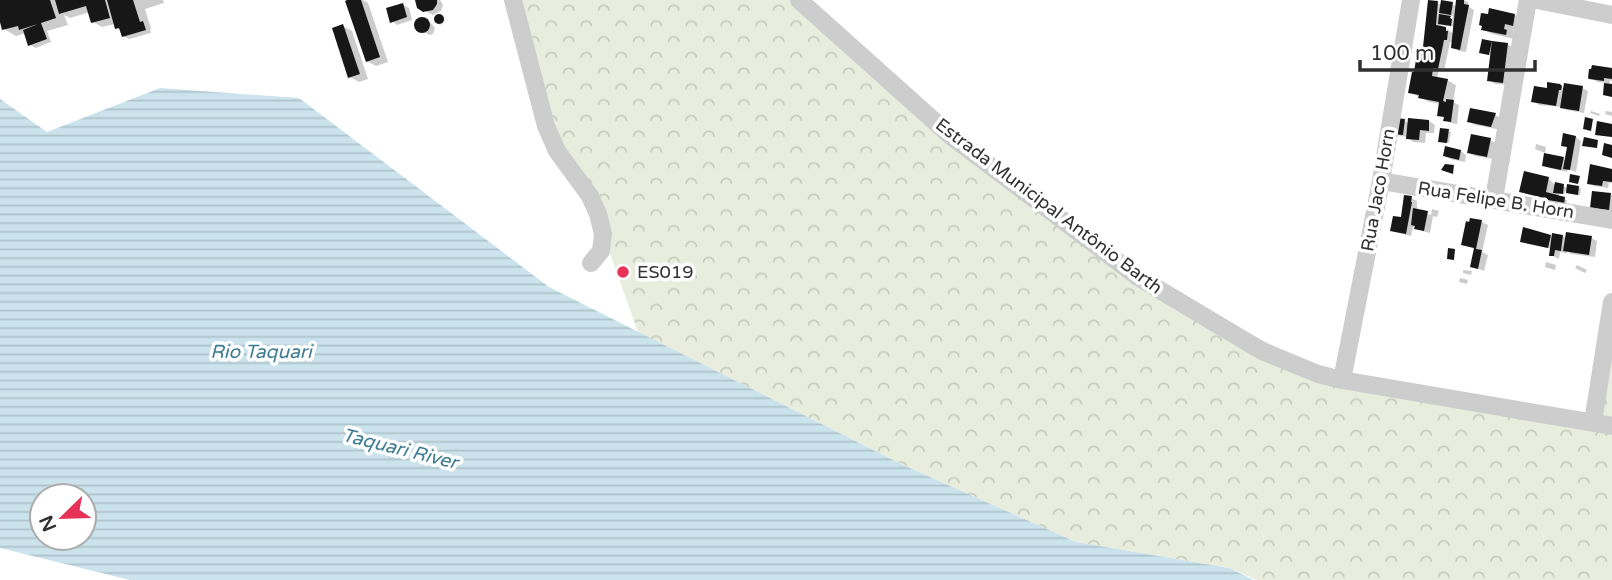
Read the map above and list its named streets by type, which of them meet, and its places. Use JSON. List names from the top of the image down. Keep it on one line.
{"streets":{"street":["Rua Jaco Horn","Rua Felipe B. Horn","Estrada Municipal Antônio Barth"]},"crossings":[["Rua Jaco Horn","Rua Felipe B. Horn"],["Rua Jaco Horn","Estrada Municipal Antônio Barth"]],"water":["Rio Taquari","Taquari River"],"places":["ES019"],"scale_bar":"100 m","north":"bottom left"}
